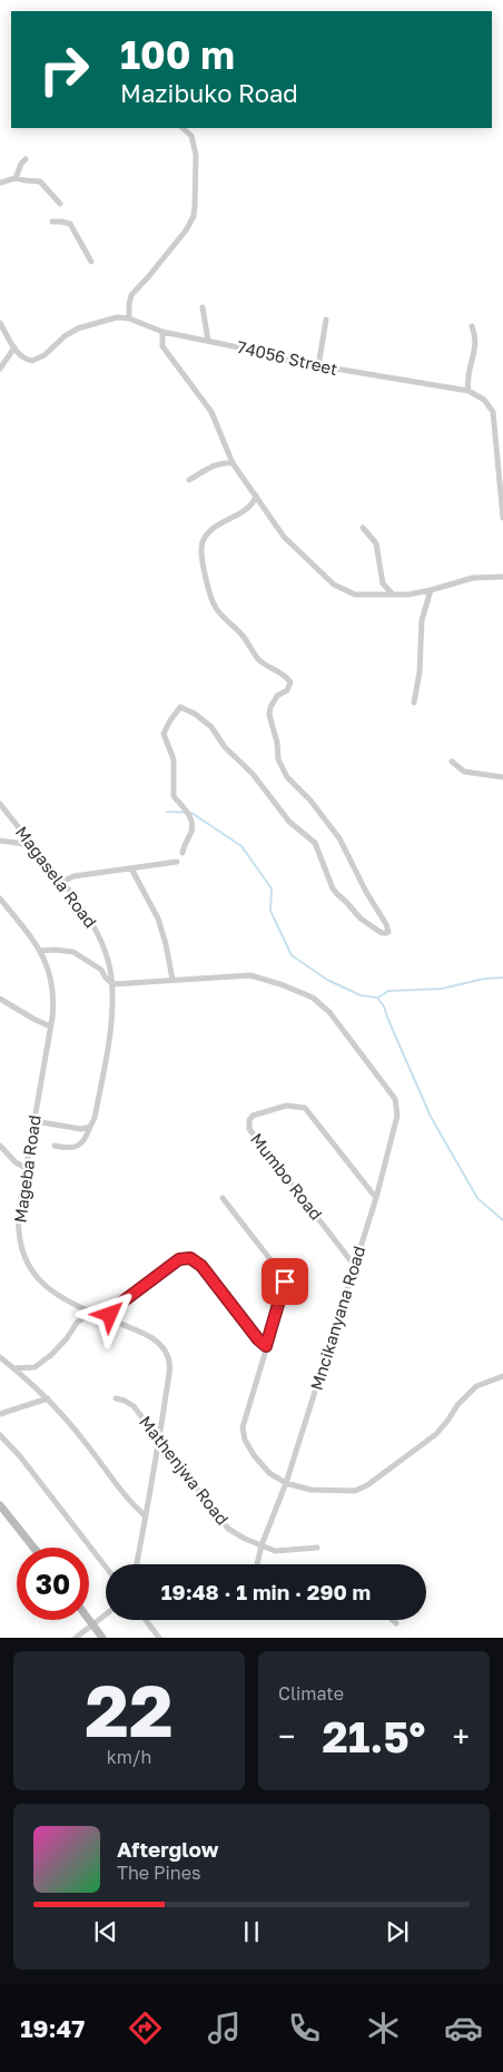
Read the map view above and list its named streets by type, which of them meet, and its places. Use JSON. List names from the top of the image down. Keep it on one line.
{"streets":{"street":["74056 Street","Magasela Road","Mageba Road","Mumbo Road","Mncikanyana Road","Mathenjwa Road"]},"crossings":[["Magasela Road","Mncikanyana Road"],["Mageba Road","Mathenjwa Road"],["Mumbo Road","Mncikanyana Road"],["Mncikanyana Road","Mathenjwa Road"]],"page":{"turn":["100 m","Mazibuko Road"],"limit":"30","trip":"19:48 · 1 min · 290 m","tile":[["22","km/h"],"Climate"],"heat":["−","21.5°","+"],"song":["Afterglow","The Pines"],"tabs":"19:47"}}
